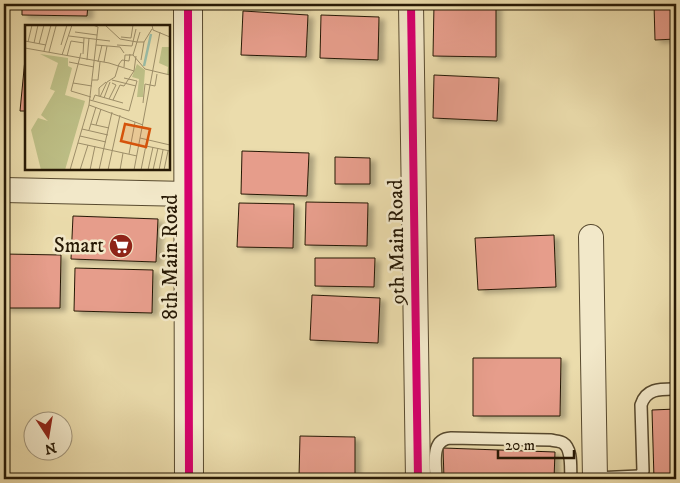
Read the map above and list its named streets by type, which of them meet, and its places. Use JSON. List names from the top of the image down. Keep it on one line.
{"streets":{"street":["9th Main Road","8th Main Road"]},"places":{"supermarket":["Smart"]},"scale_bar":"20 m","north":"bottom"}
